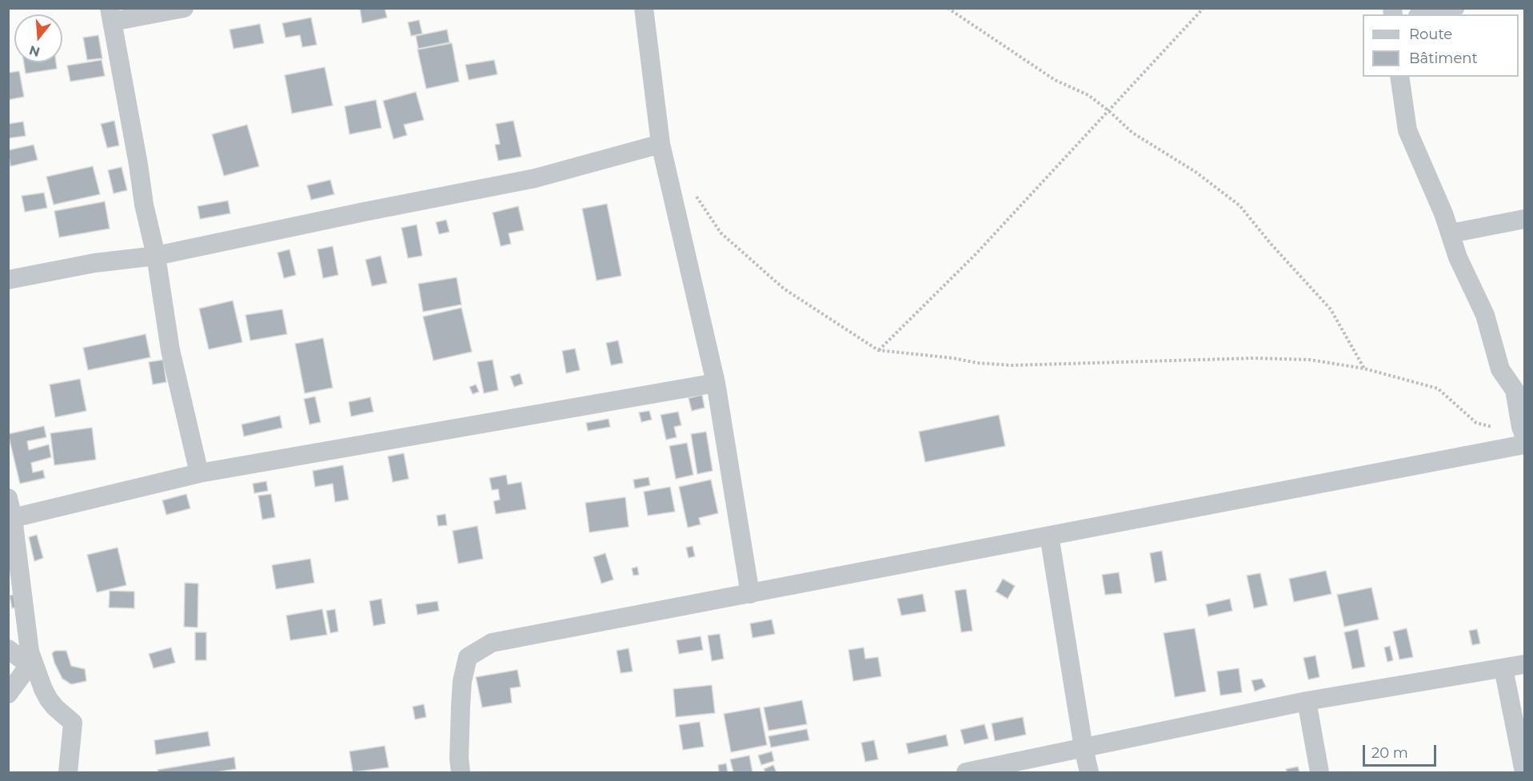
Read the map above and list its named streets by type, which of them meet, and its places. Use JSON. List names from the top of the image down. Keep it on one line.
{"legend":["Route","Bâtiment"],"scale_bar":"20 m","north":"bottom"}
